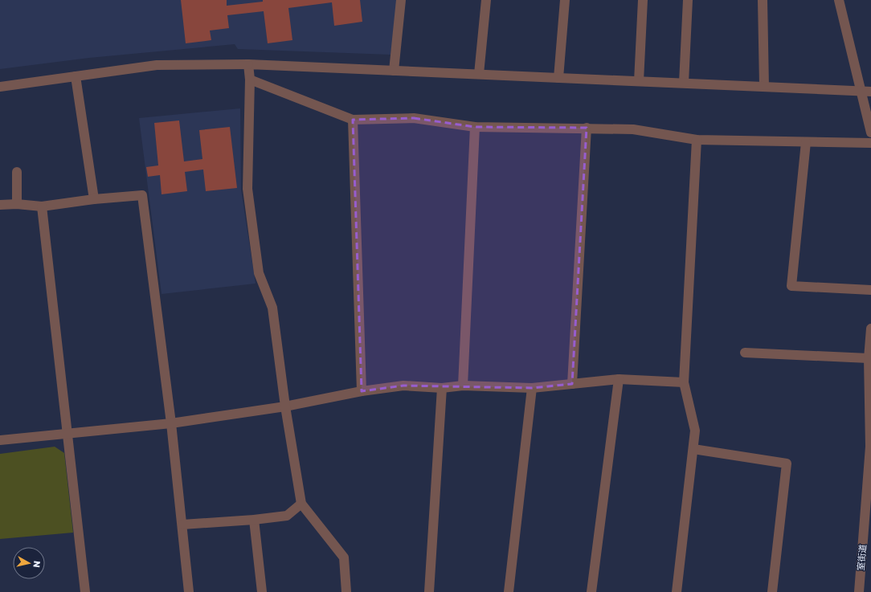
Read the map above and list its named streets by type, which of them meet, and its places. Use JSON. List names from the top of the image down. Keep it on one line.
{"streets":{"street":["室街道"]},"north":"right"}
